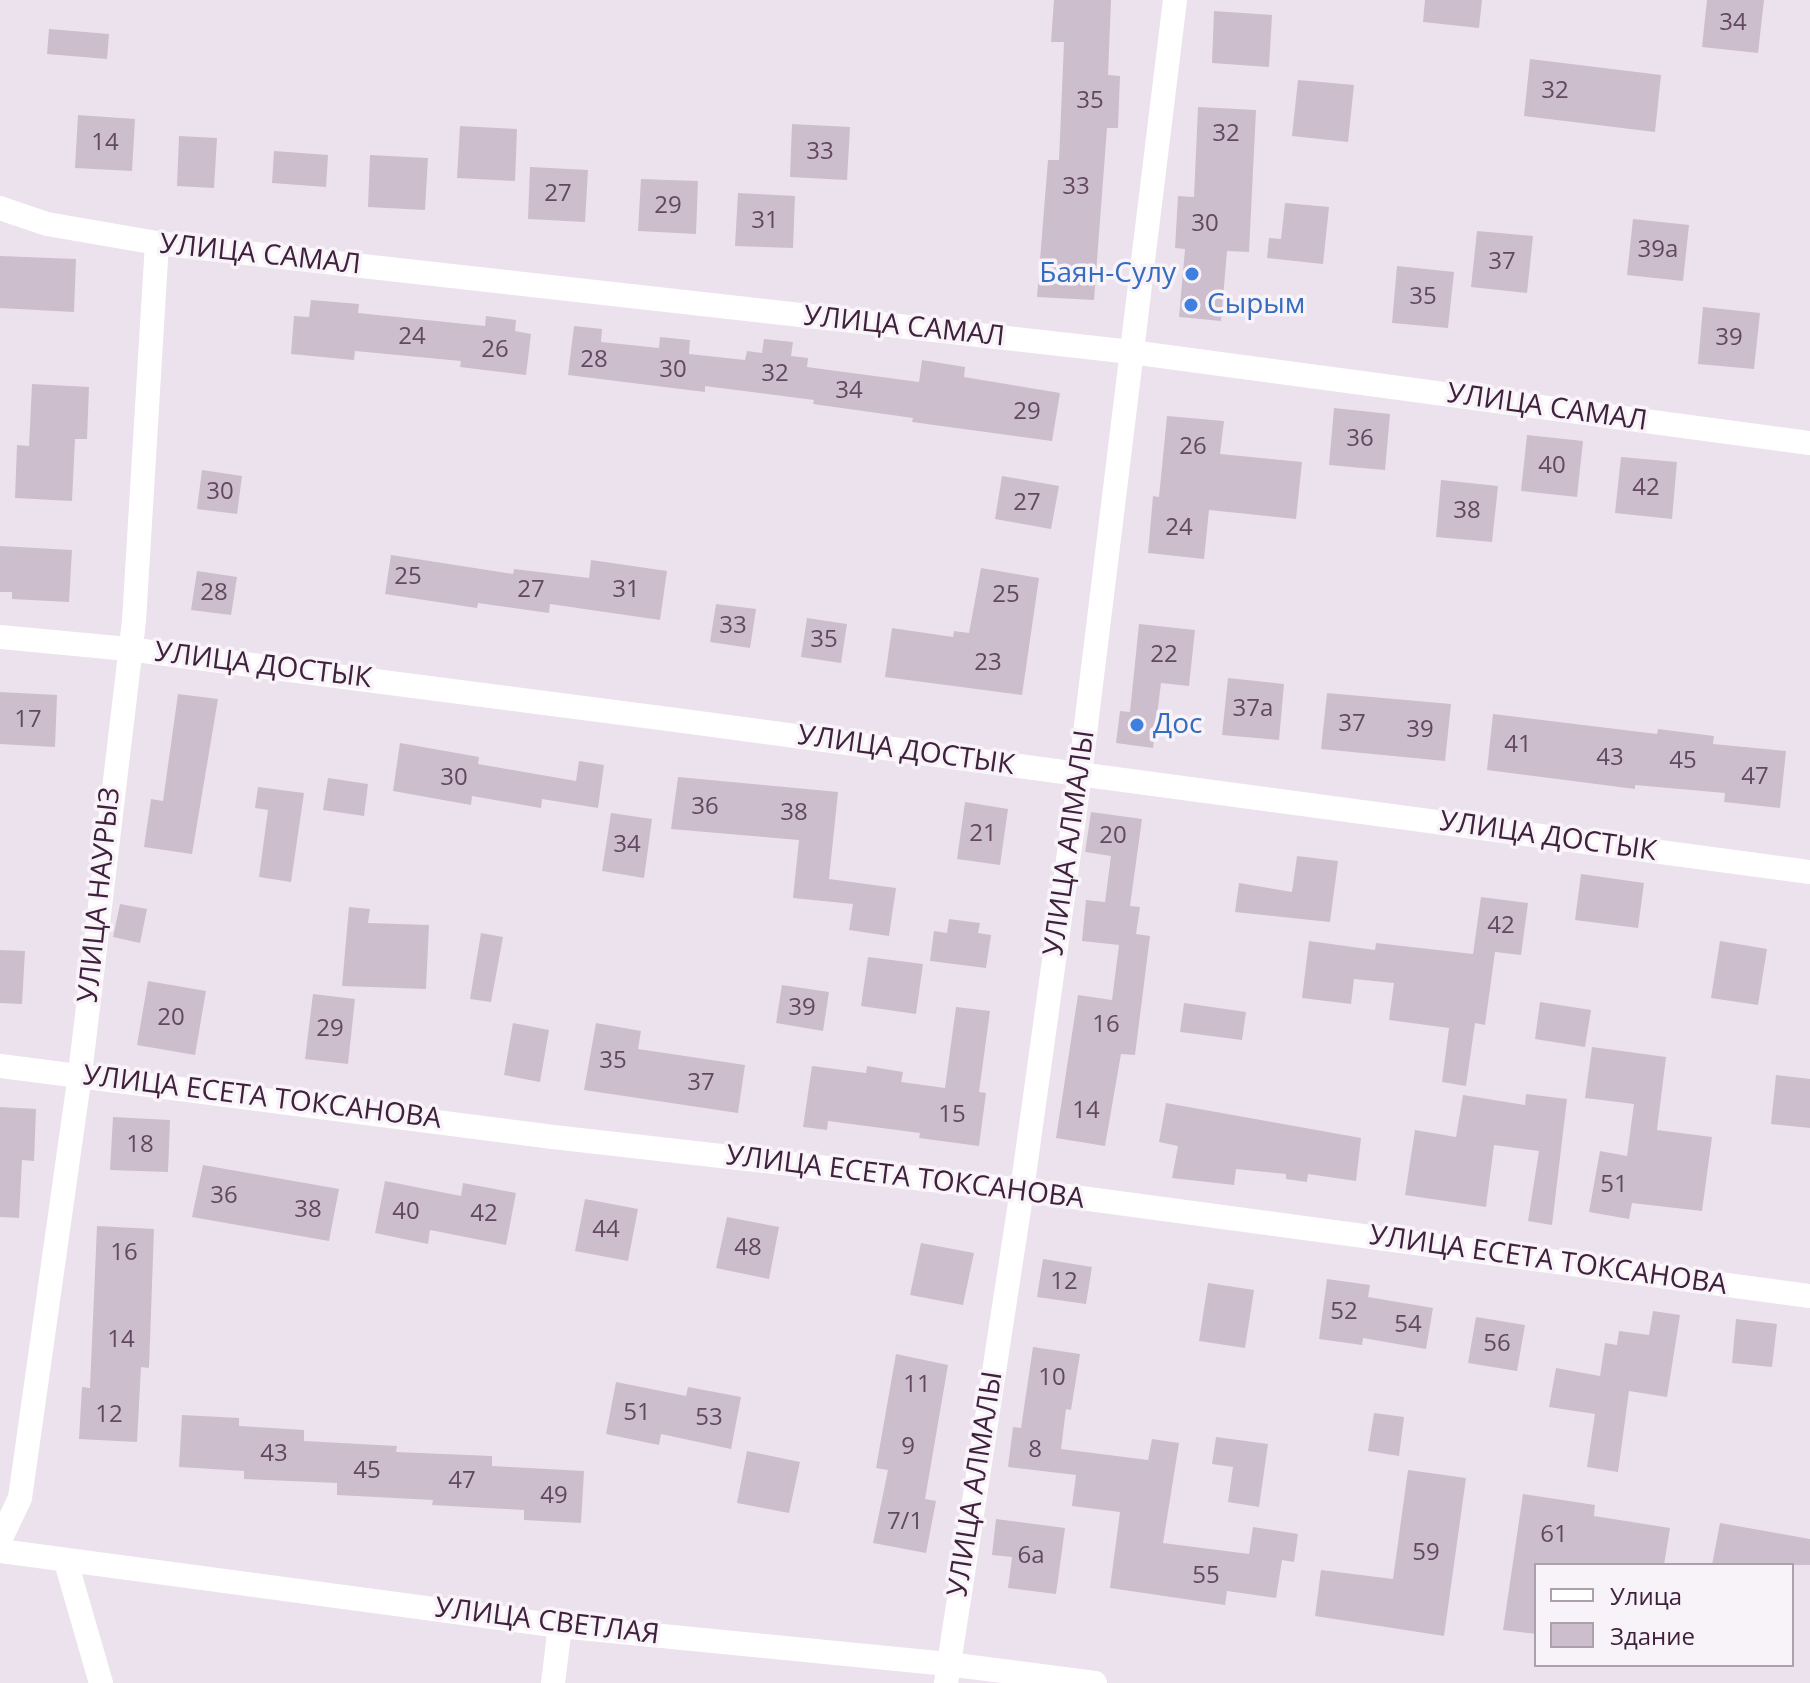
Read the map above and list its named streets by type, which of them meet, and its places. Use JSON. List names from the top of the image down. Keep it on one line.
{"streets":{"street":["УЛИЦА САМАЛ","УЛИЦА ДОСТЫК","УЛИЦА АЛМАЛЫ","УЛИЦА НАУРЫЗ","УЛИЦА ЕСЕТА ТОКСАНОВА","УЛИЦА СВЕТЛАЯ"]},"crossings":[["УЛИЦА САМАЛ","УЛИЦА АЛМАЛЫ"],["УЛИЦА САМАЛ","УЛИЦА НАУРЫЗ"],["УЛИЦА ДОСТЫК","УЛИЦА АЛМАЛЫ"],["УЛИЦА ДОСТЫК","УЛИЦА НАУРЫЗ"],["УЛИЦА АЛМАЛЫ","УЛИЦА ЕСЕТА ТОКСАНОВА"],["УЛИЦА АЛМАЛЫ","УЛИЦА СВЕТЛАЯ"],["УЛИЦА НАУРЫЗ","УЛИЦА ЕСЕТА ТОКСАНОВА"]],"places":["Баян-Сулу","Сырым","Дос"],"house_numbers":["34","32","35","32","14","33","33","27","29","31","30","39а","37","35","24","39","26","28","30","32","34","29","36","26","40","42","30","27","38","24","25","27","31","28","25","33","35","22","23","37а","17","37","39","41","43","45","47","30","36","38","21","20","34","42","39","20","16","29","35","37","14","15","18","51","36","38","40","42","44","48","16","12","52","54","14","56","10","11","51","12","53","9","8","43","45","47","49","7/1","61","59","6а","55"],"legend":["Улица","Здание"]}
